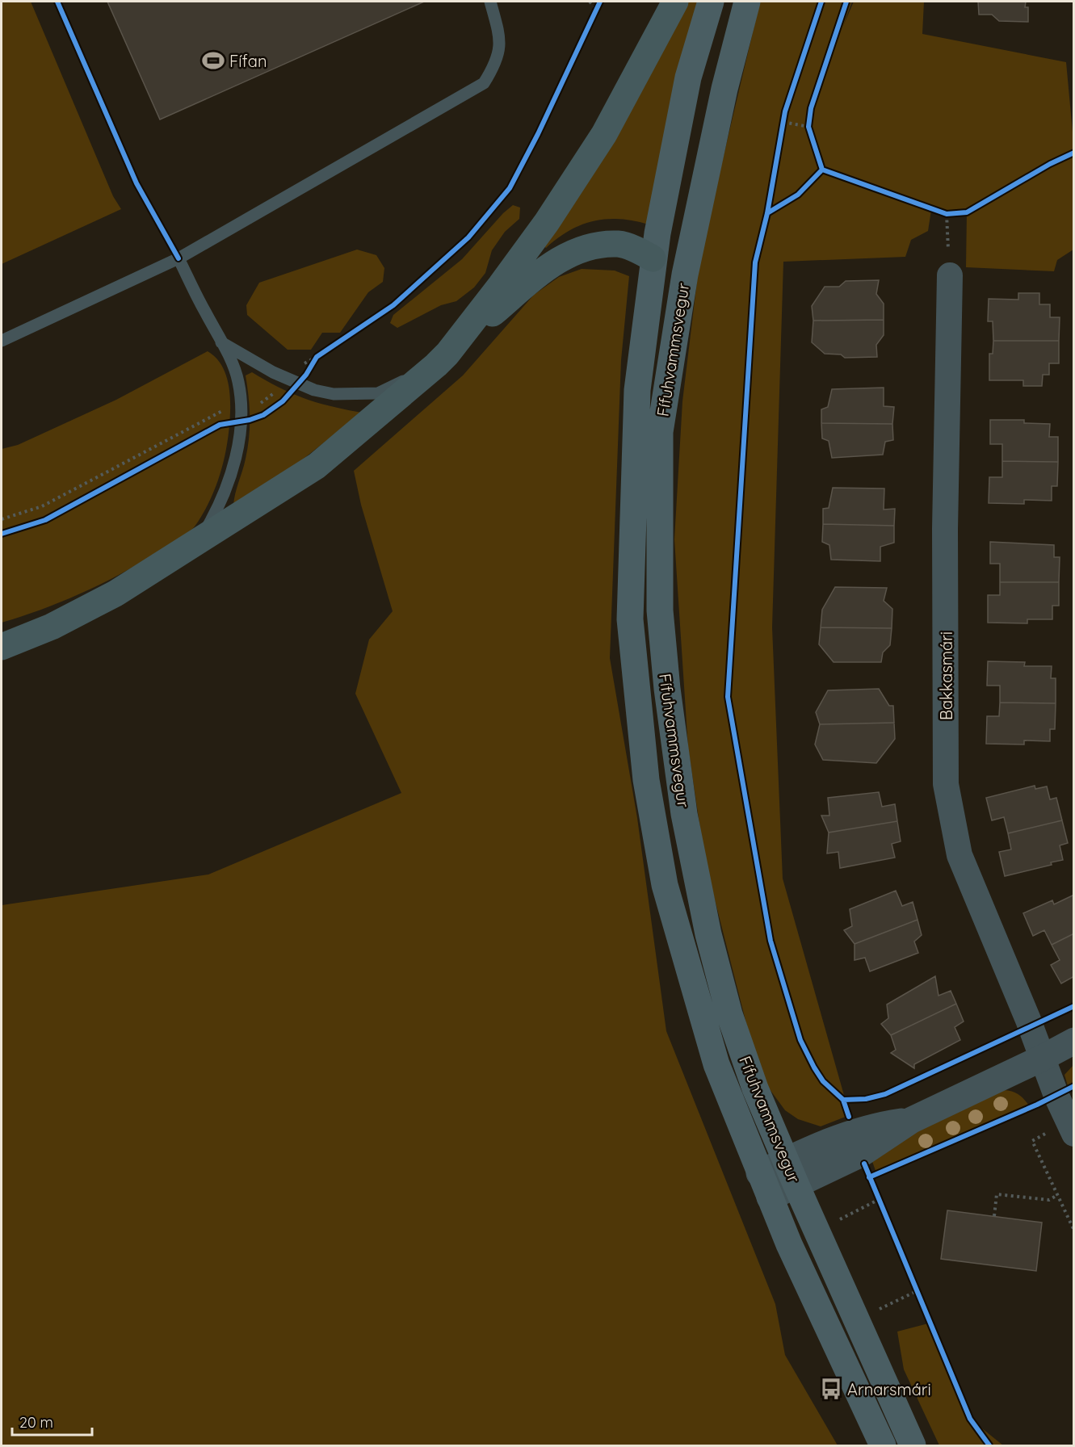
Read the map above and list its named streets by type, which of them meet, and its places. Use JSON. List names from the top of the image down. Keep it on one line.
{"streets":{"main road":["Fífuhvammsvegur"],"street":["Bakkasmári"]},"places":{"sports":["Fífan"],"bus stop":["Arnarsmári"]},"scale_bar":"20 m"}
